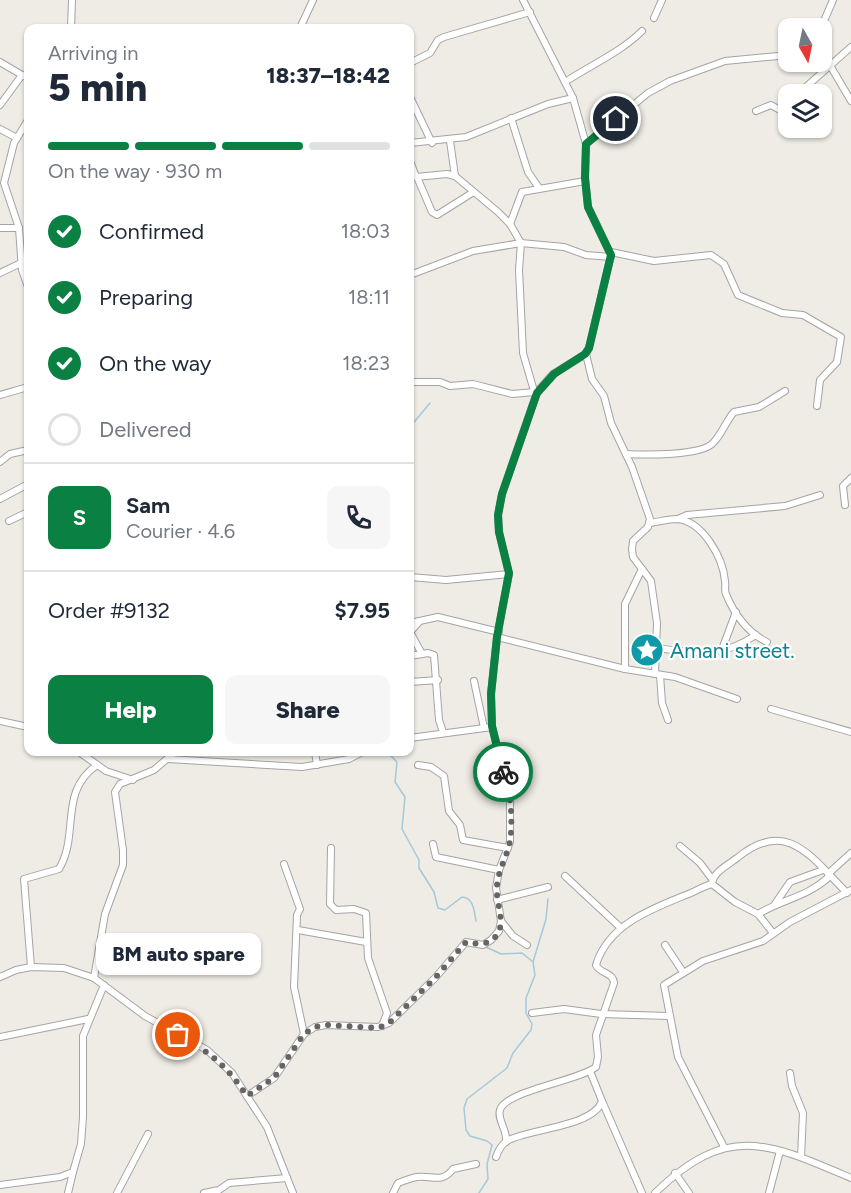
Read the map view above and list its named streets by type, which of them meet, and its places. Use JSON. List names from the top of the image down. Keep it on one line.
{"places":{"place":["Amani street."],"other":["BM auto spare"]},"north":"bottom","page":{"heading":["5 min","Arriving in","18:37–18:42"],"panel":["Sam","Courier · 4.6","Order #9132","$7.95"],"bar":"On the way · 930 m","list":[["Confirmed","18:03"],["Preparing","18:11"],["On the way","18:23"],"Delivered"],"round":"S","buttons":["Help","Share"],"bubble":"BM auto spare"}}
